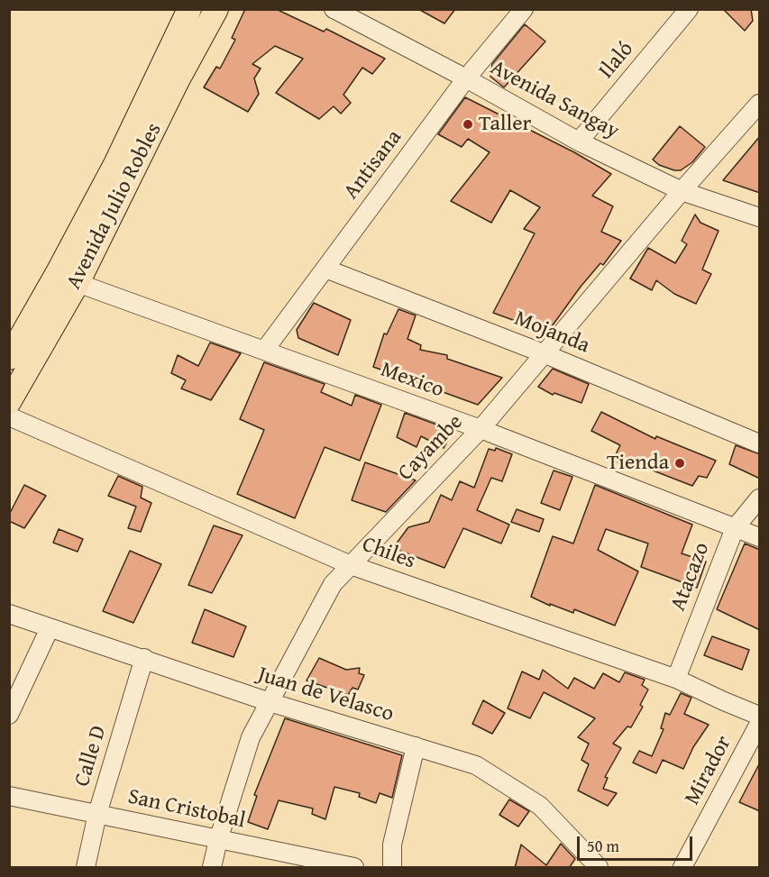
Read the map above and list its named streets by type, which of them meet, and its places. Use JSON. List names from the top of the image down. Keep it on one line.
{"streets":{"main road":["Avenida Julio Robles"],"street":["Ilaló","Avenida Sangay","Antisana","Mojanda","Mexico","Cayambe","Chiles","Atacazo","Juan de Velasco","Calle D","Mirador","San Cristobal"]},"crossings":[["Ilaló","Avenida Sangay"],["Avenida Sangay","Antisana"],["Avenida Sangay","Cayambe"],["Antisana","Mojanda"],["Antisana","Mexico"],["Avenida Julio Robles","Mexico"],["Mojanda","Cayambe"],["Mexico","Cayambe"],["Mexico","Atacazo"],["Cayambe","Chiles"],["Cayambe","Juan de Velasco"],["Cayambe","San Cristobal"],["Chiles","Atacazo"],["Juan de Velasco","Calle D"],["Calle D","San Cristobal"]],"places":["Taller","Tienda"],"scale_bar":"50 m"}
